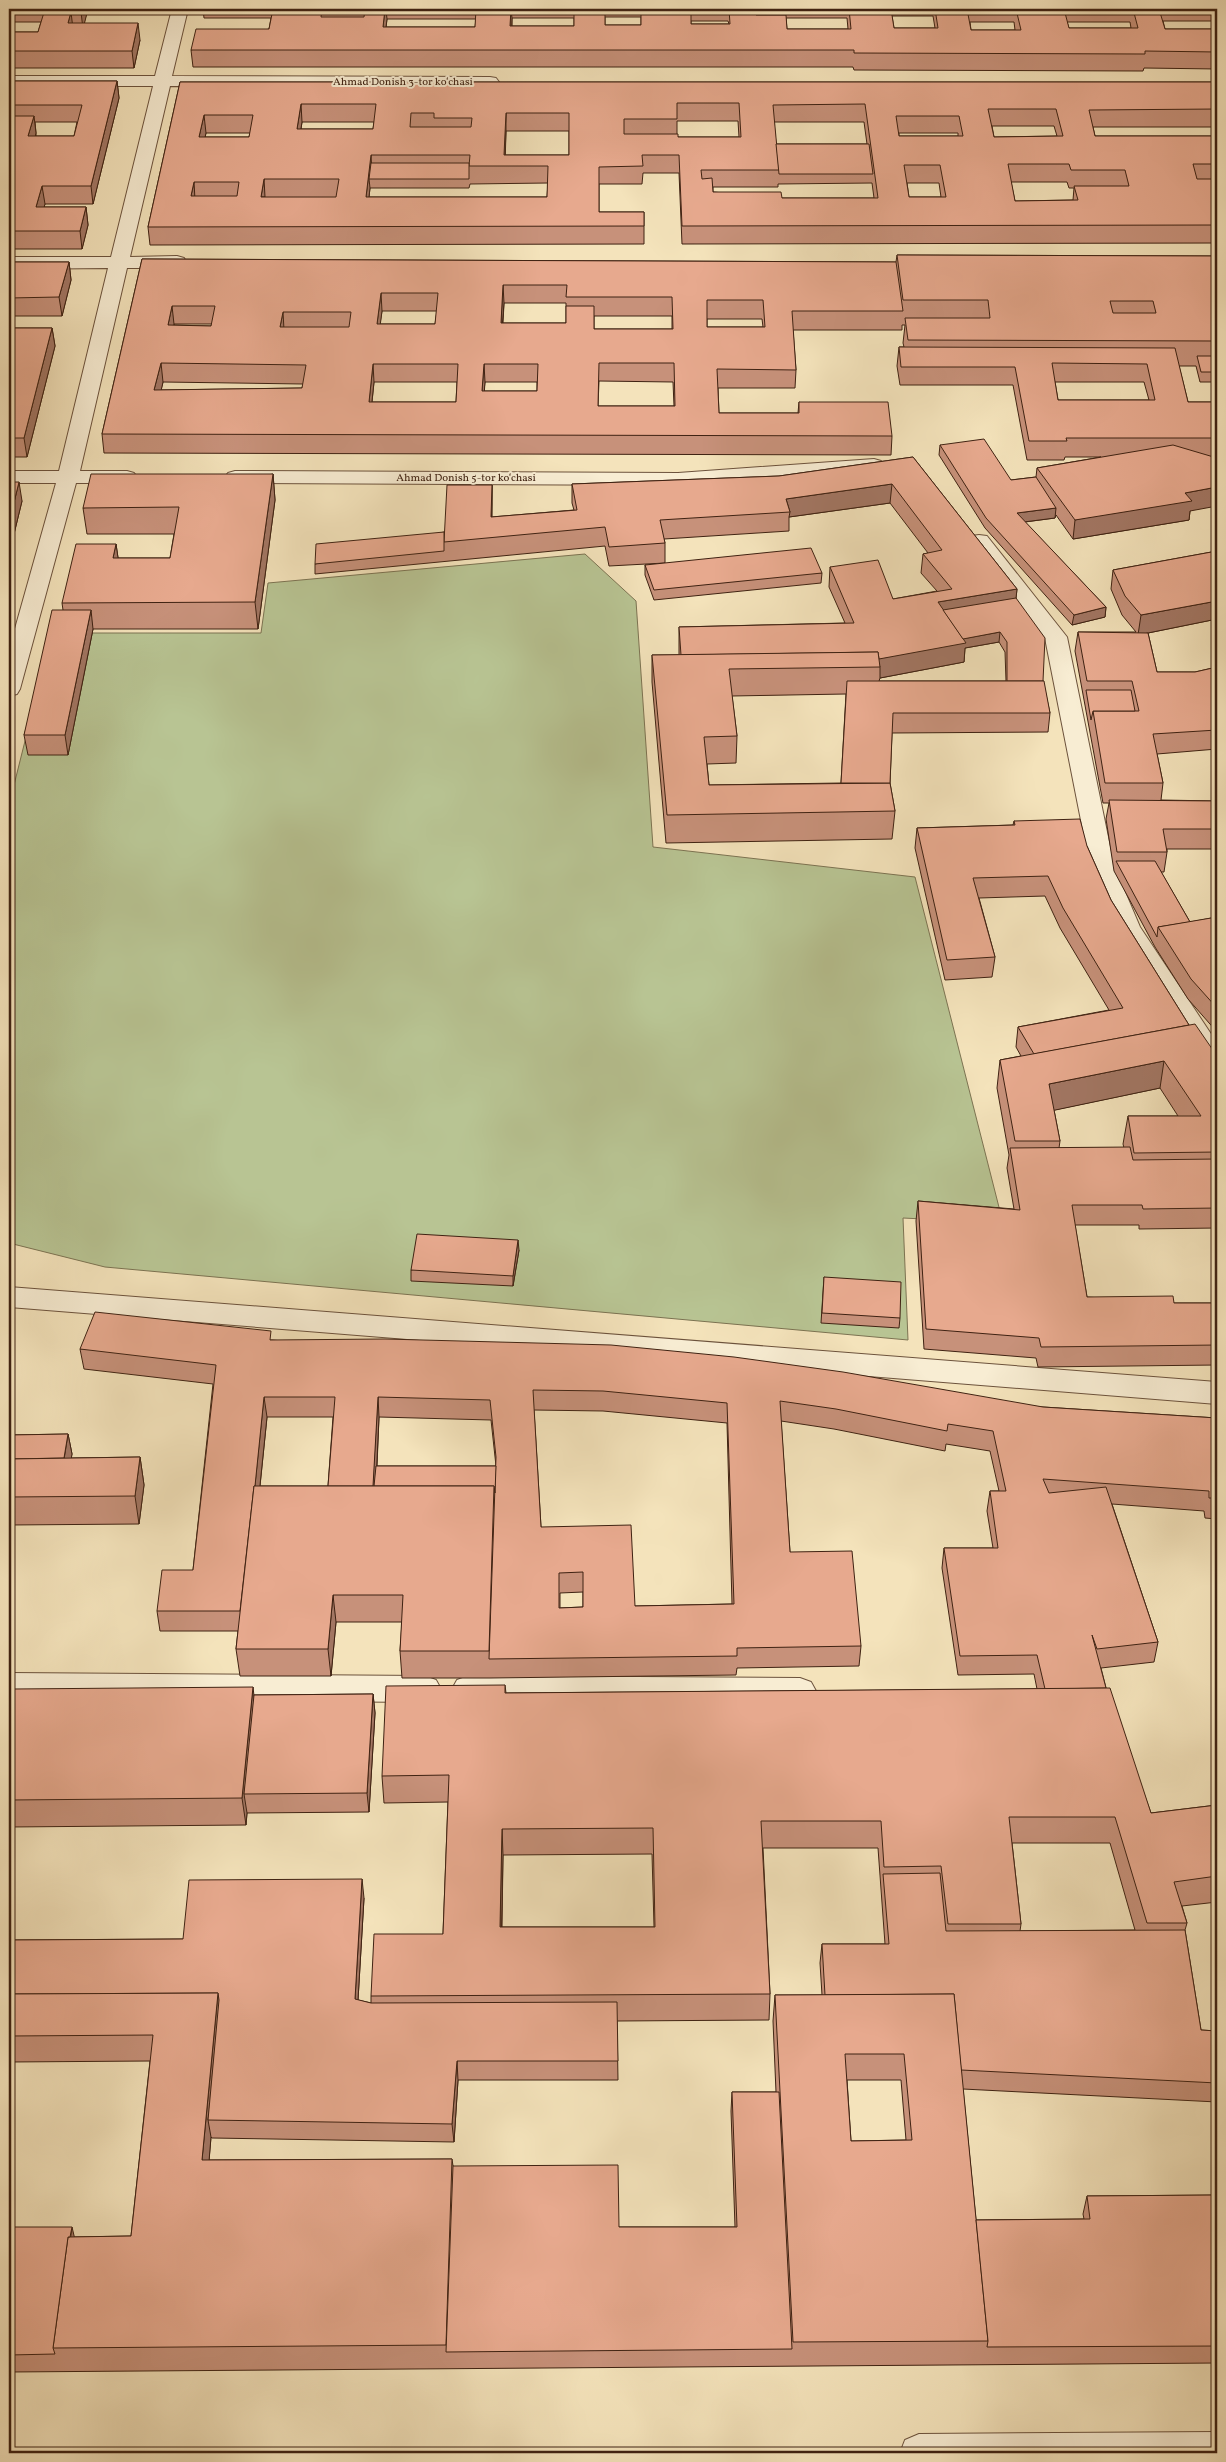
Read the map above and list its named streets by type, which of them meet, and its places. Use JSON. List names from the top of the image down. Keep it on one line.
{"streets":{"street":["Ahmad Donish 3-tor koʻchasi","Ahmad Donish 5-tor koʻchasi"]}}
